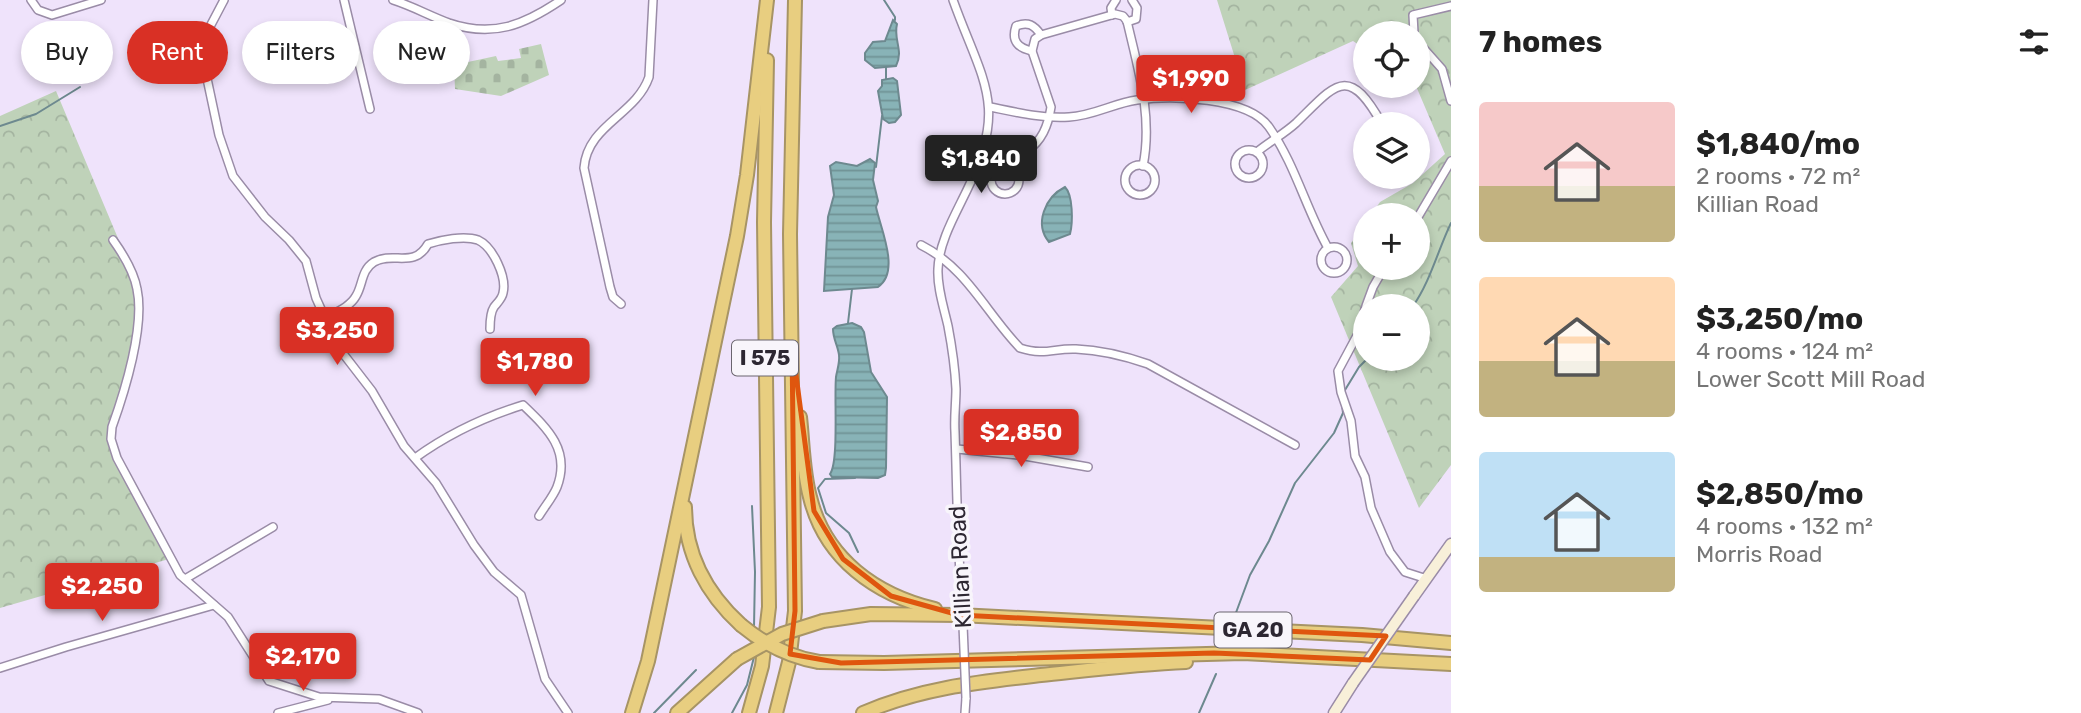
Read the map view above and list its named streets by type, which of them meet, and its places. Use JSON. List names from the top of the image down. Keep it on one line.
{"streets":{"highway":["I 575","GA 20"],"street":["Killian Road"]},"page":{"heading":"7 homes","map_buttons":["+","−"],"chip":["Buy","Rent","Filters","New"],"price":["$1,990","$1,840","$3,250","$1,780","$2,850","$2,250","$2,170"],"list":[{"name":"$1,840/mo","note":"2 rooms · 72 m² · Killian Road"},{"name":"$3,250/mo","note":"4 rooms · 124 m² · Lower Scott Mill Road"},{"name":"$2,850/mo","note":"4 rooms · 132 m² · Morris Road"}]}}
